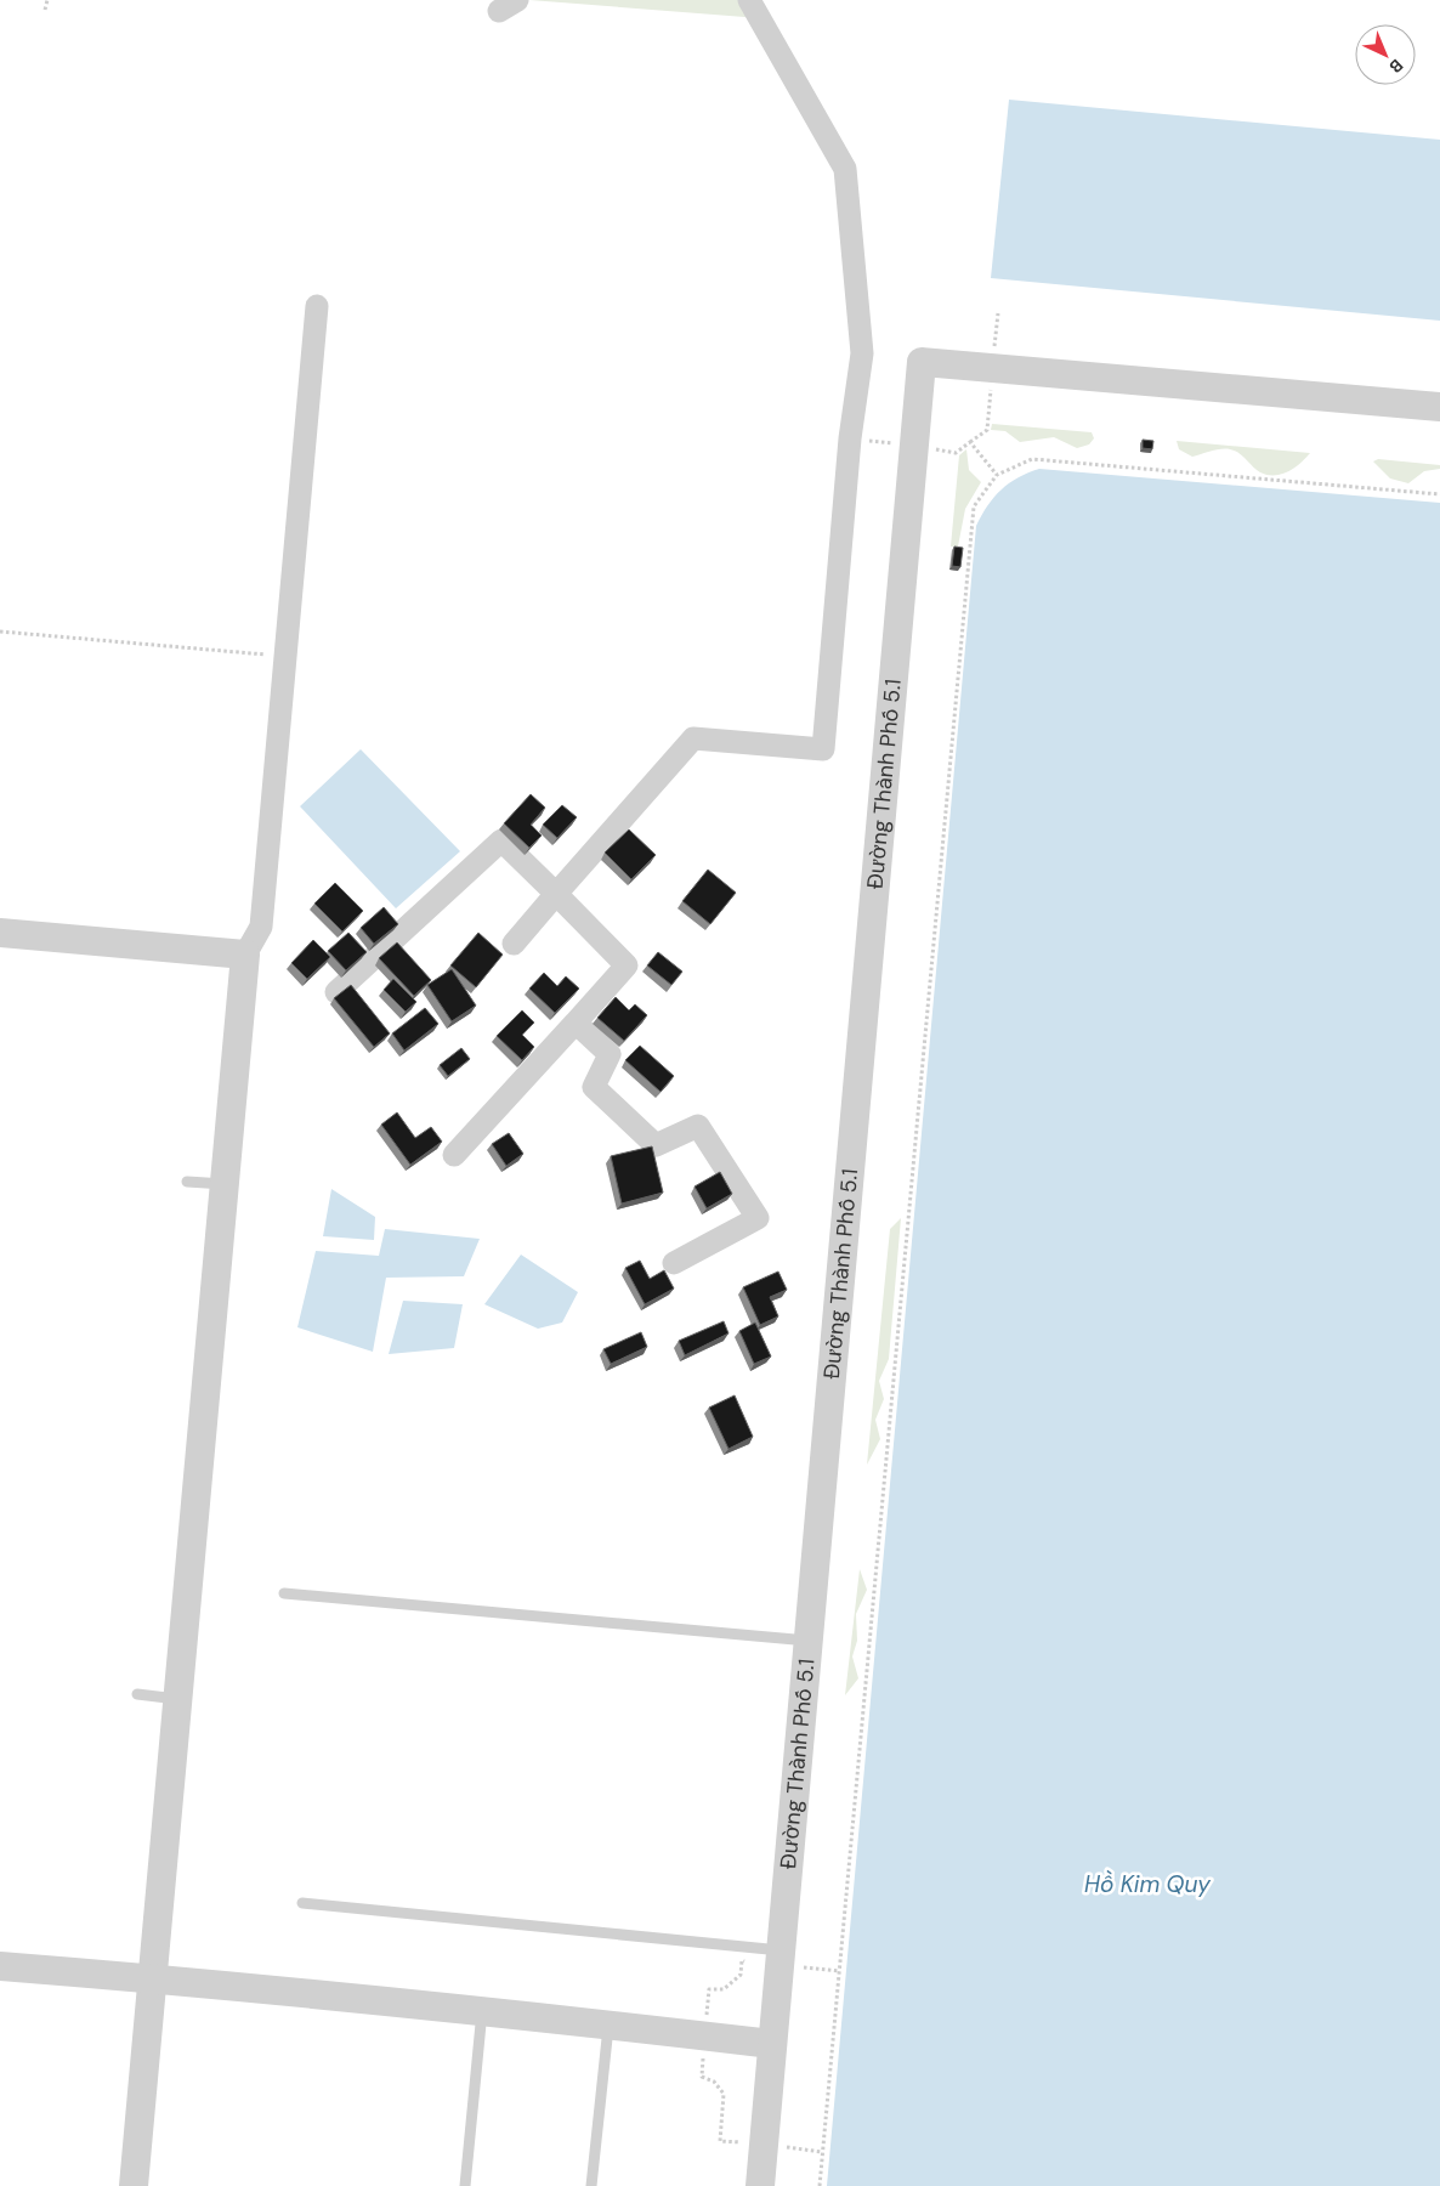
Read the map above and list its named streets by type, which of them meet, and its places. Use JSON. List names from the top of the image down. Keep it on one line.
{"streets":{"street":["Đường Thành Phố 5.1"]},"water":["Hồ Kim Quy"],"north":"bottom right"}
